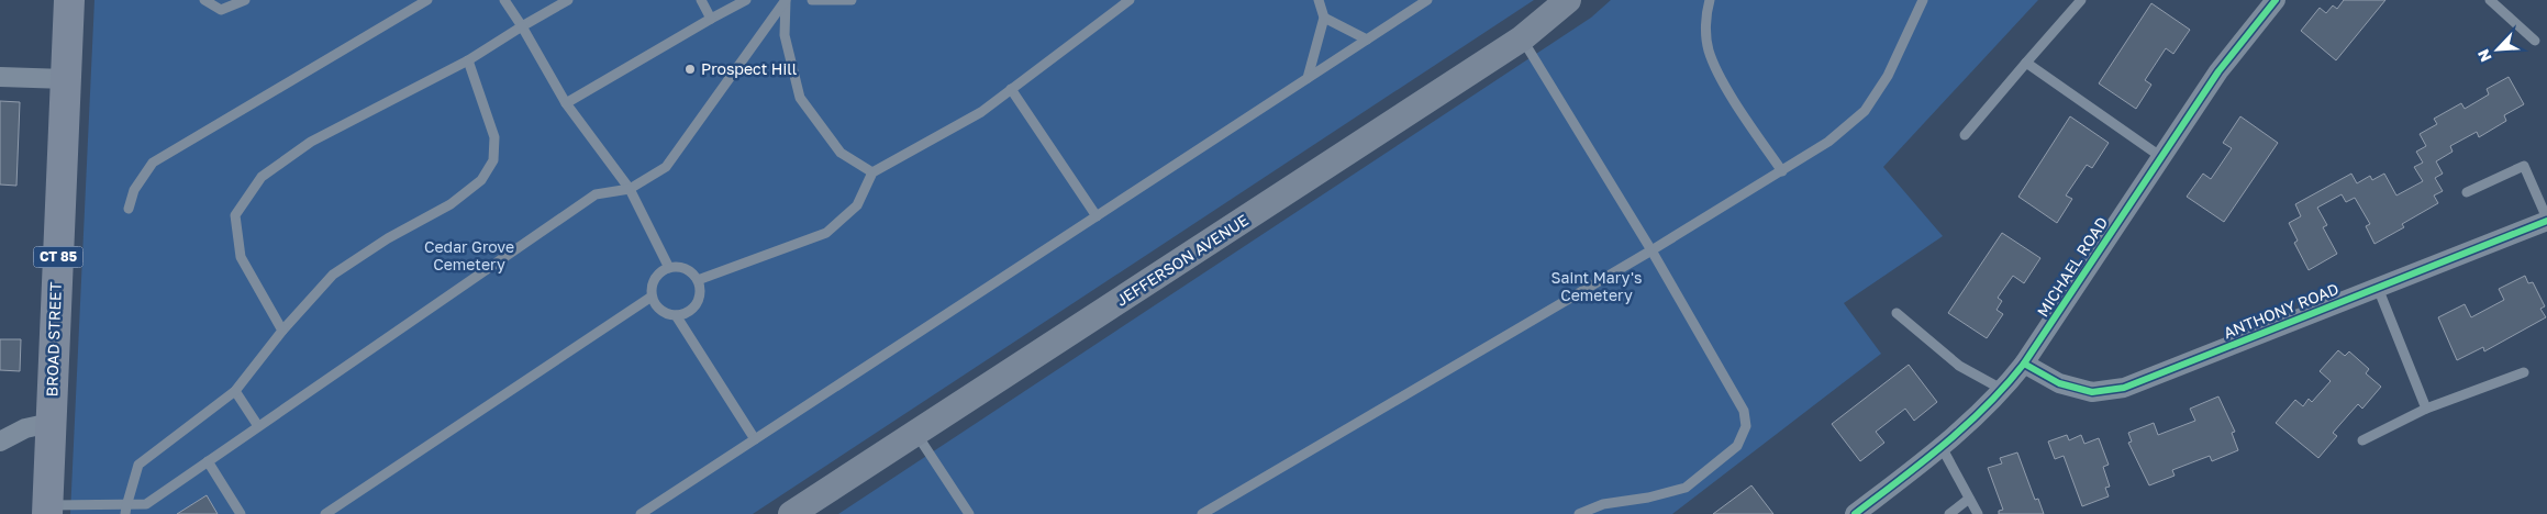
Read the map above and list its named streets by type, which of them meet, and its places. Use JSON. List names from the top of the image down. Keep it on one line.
{"streets":{"main road":["CT 85","JEFFERSON AVENUE","BROAD STREET"],"street":["MICHAEL ROAD","ANTHONY ROAD"]},"crossings":[["MICHAEL ROAD","ANTHONY ROAD"]],"parks":["Cedar Grove Cemetery","Saint Mary's Cemetery"],"places":["Prospect Hill"],"north":"bottom left"}
